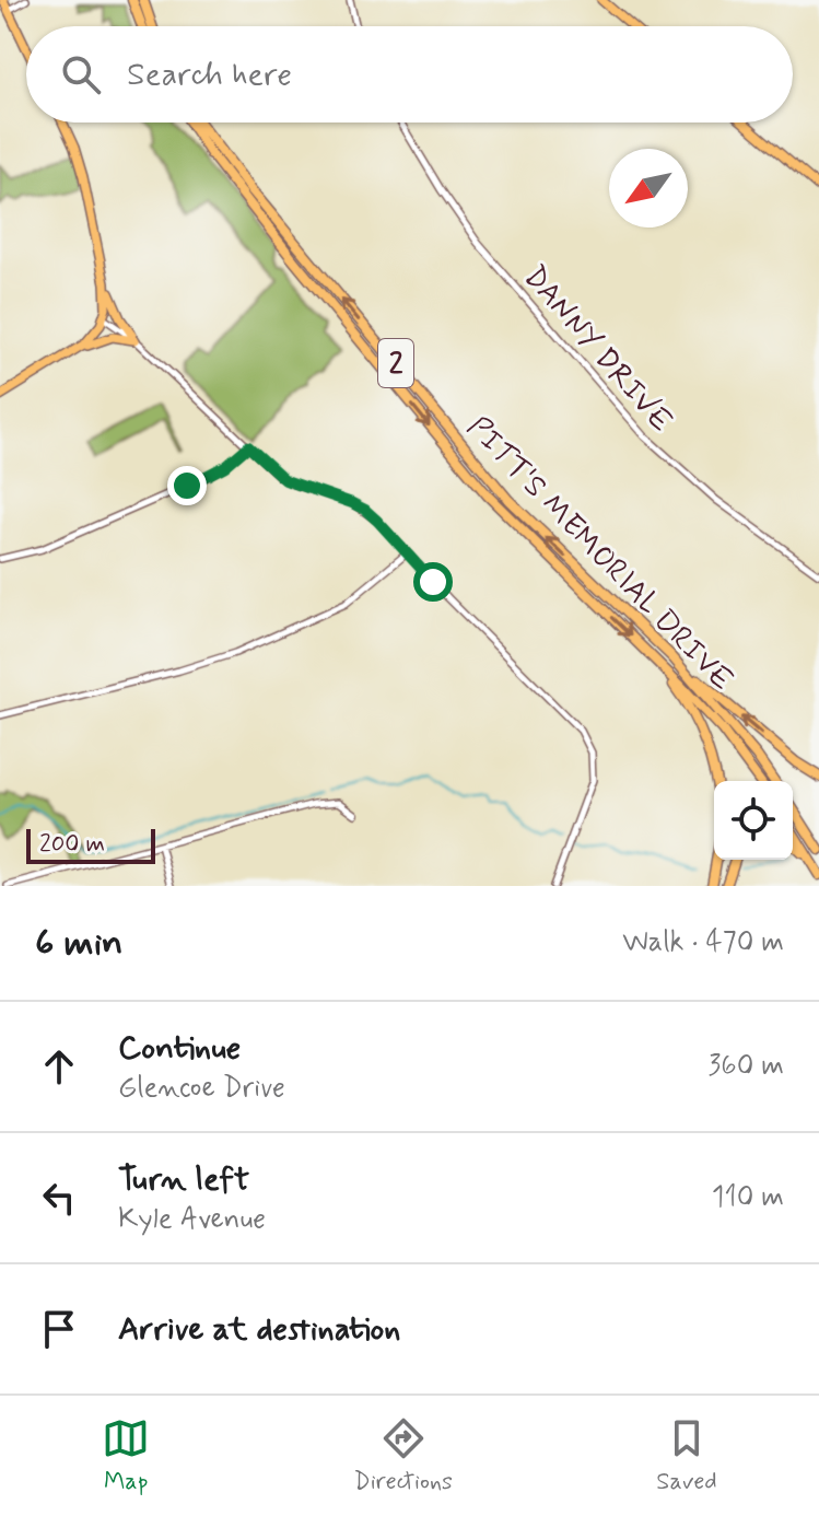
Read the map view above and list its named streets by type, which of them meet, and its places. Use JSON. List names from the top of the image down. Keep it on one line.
{"streets":{"highway":["2","PITT'S MEMORIAL DRIVE"],"street":["DANNY DRIVE"]},"scale_bar":"200 m","north":"bottom left","page":{"search":"Search here","scale":"200 m","heading":["6 min","Walk · 470 m"],"list":[["Continue","Glencoe Drive","360 m"],["Turn left","Kyle Avenue","110 m"],"Arrive at destination"],"nav":["Map","Directions","Saved"]}}
